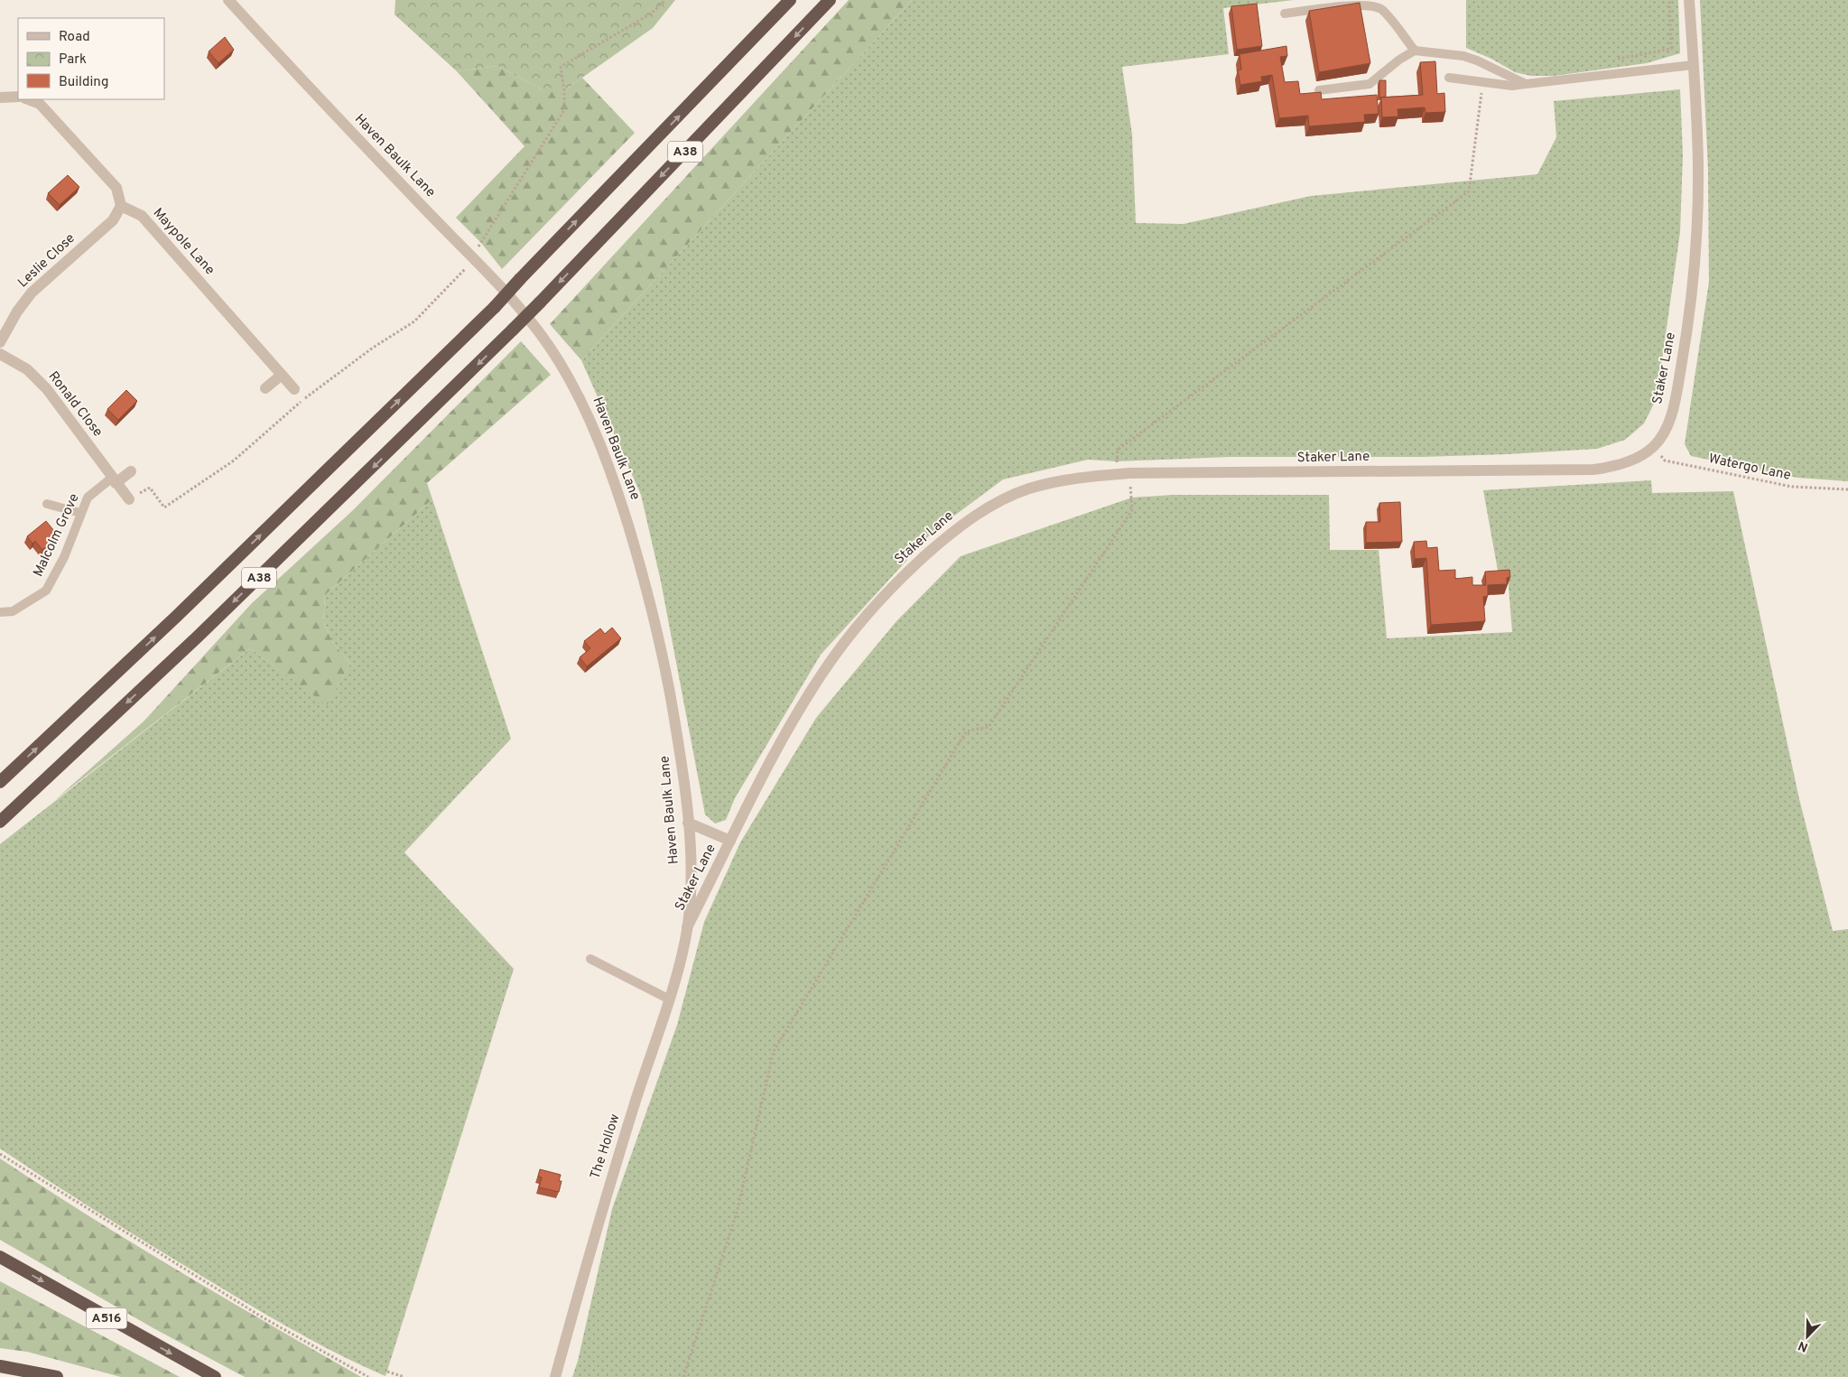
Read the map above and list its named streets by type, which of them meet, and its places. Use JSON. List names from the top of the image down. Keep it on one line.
{"streets":{"highway":["A38","A516"],"street":["Haven Baulk Lane","Maypole Lane","Leslie Close","Staker Lane","Ronald Close","The Hollow"],"lane":["Malcolm Grove"],"path":["Watergo Lane"]},"crossings":[["Haven Baulk Lane","Staker Lane"],["Haven Baulk Lane","The Hollow"],["Maypole Lane","Leslie Close"],["Staker Lane","Watergo Lane"],["Staker Lane","The Hollow"],["Ronald Close","Malcolm Grove"]],"legend":["Road","Park","Building"],"north":"bottom left"}
